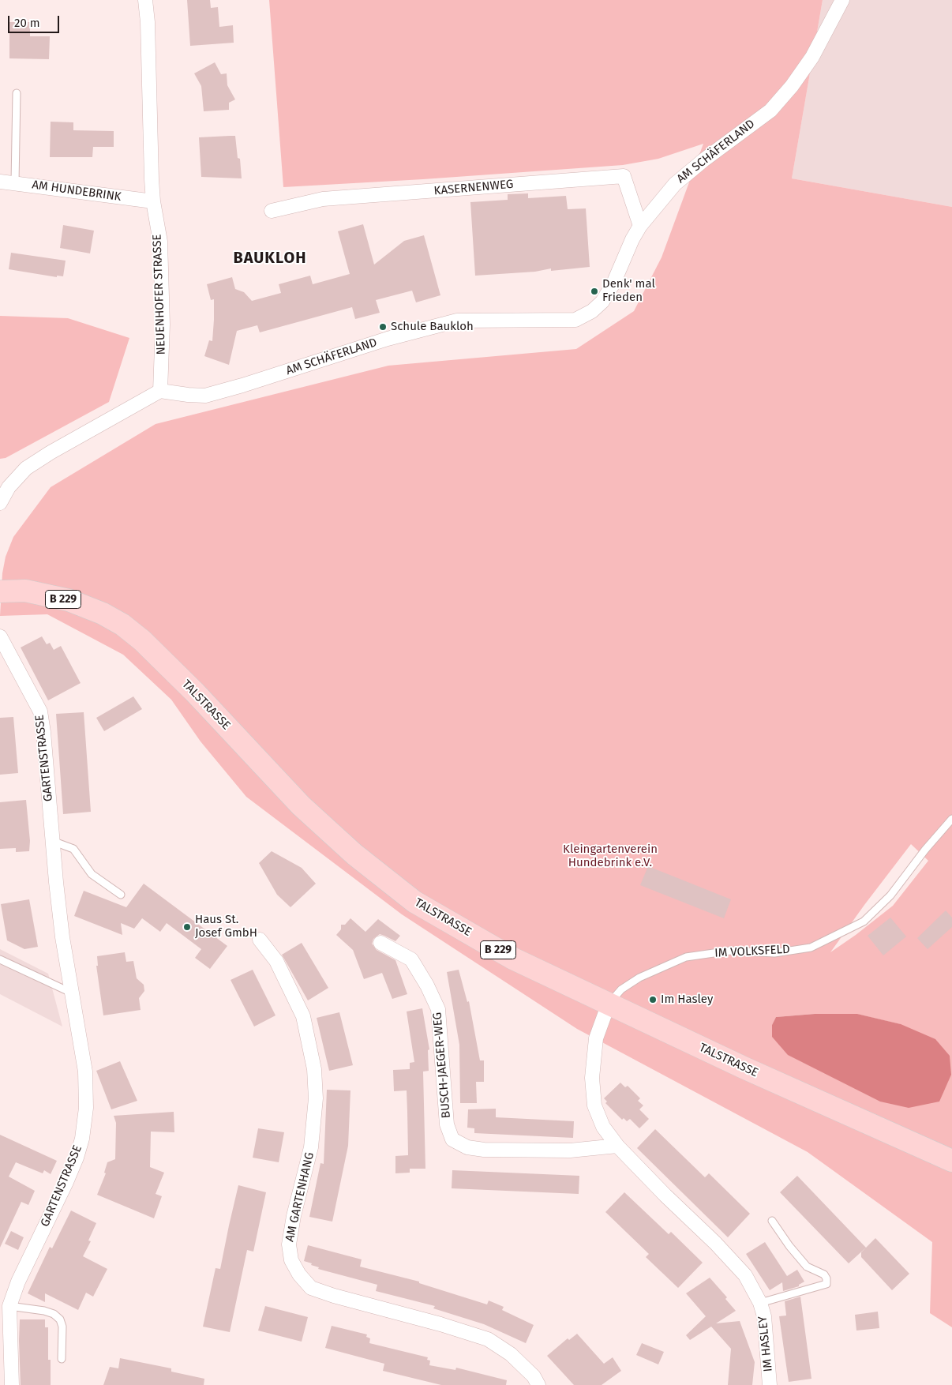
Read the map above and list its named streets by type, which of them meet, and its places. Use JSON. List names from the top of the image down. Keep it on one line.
{"streets":{"main road":["B 229","TALSTRASSE"],"street":["AM SCHÄFERLAND","KASERNENWEG","AM HUNDEBRINK","NEUENHOFER STRASSE","GARTENSTRASSE","BUSCH-JAEGER-WEG","AM GARTENHANG","IM HASLEY"],"lane":["IM VOLKSFELD"]},"crossings":[["AM SCHÄFERLAND","KASERNENWEG"],["AM SCHÄFERLAND","NEUENHOFER STRASSE"],["AM HUNDEBRINK","NEUENHOFER STRASSE"],["TALSTRASSE","IM VOLKSFELD"],["TALSTRASSE","IM HASLEY"],["IM VOLKSFELD","IM HASLEY"],["BUSCH-JAEGER-WEG","IM HASLEY"]],"districts":["BAUKLOH"],"parks":["Kleingartenverein Hundebrink e.V."],"places":["Denk' mal Frieden","Schule Baukloh","Haus St. Josef GmbH","Im Hasley"],"scale_bar":"20 m"}
